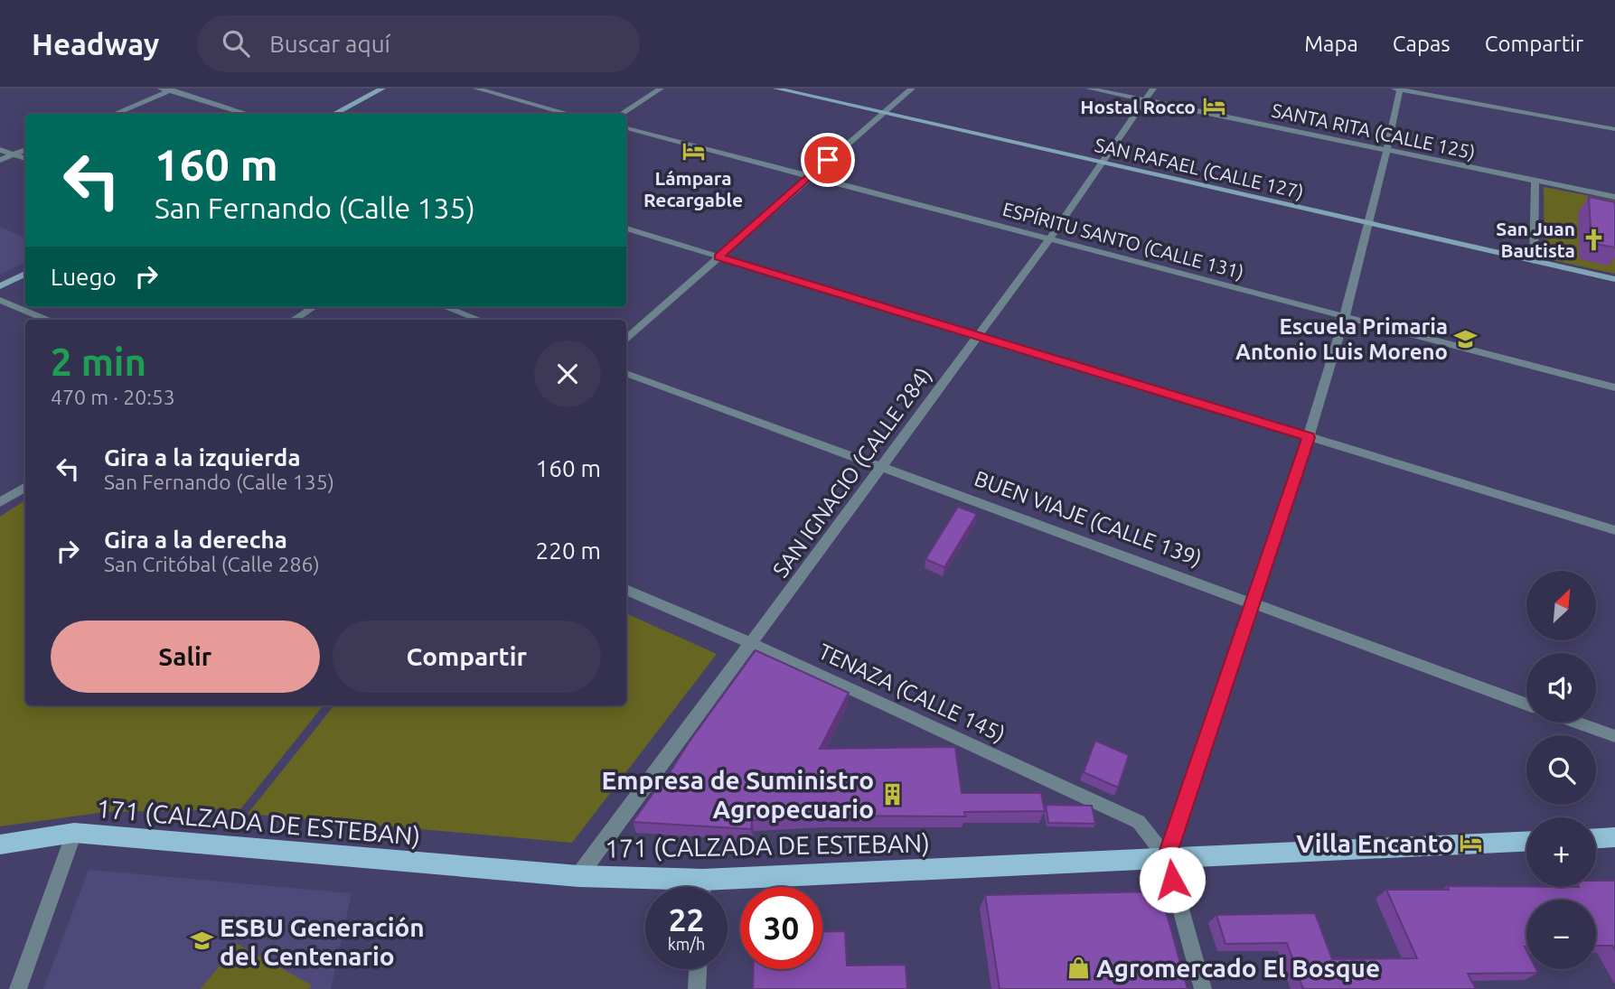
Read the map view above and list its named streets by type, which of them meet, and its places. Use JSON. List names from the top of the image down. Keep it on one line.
{"streets":{"main road":["171 (CALZADA DE ESTEBAN)"],"street":["SANTA RITA (CALLE 125)","SAN RAFAEL (CALLE 127)","ESPÍRITU SANTO (CALLE 131)","SAN IGNACIO (CALLE 284)","BUEN VIAJE (CALLE 139)","TENAZA (CALLE 145)"]},"crossings":[["SANTA RITA (CALLE 125)","SAN IGNACIO (CALLE 284)"],["SAN RAFAEL (CALLE 127)","SAN IGNACIO (CALLE 284)"],["ESPÍRITU SANTO (CALLE 131)","SAN IGNACIO (CALLE 284)"],["SAN IGNACIO (CALLE 284)","BUEN VIAJE (CALLE 139)"],["SAN IGNACIO (CALLE 284)","TENAZA (CALLE 145)"],["SAN IGNACIO (CALLE 284)","171 (CALZADA DE ESTEBAN)"],["TENAZA (CALLE 145)","171 (CALZADA DE ESTEBAN)"]],"places":{"hotel":["Hostal Rocco","Lámpara Recargable","Villa Encanto"],"church":["San Juan Bautista"],"school or university":["Escuela Primaria Antonio Luis Moreno","ESBU Generación del Centenario"],"building":["Empresa de Suministro Agropecuario"],"shop":["Agromercado El Bosque"]},"north":"top right","page":{"header":"Headway","search":"Buscar aquí","nav":["Mapa","Capas","Compartir"],"turn":["160 m","San Fernando (Calle 135)"],"then":"Luego","heading":["2 min","470 m · 20:53"],"list":[{"name":"Gira a la izquierda","note":"San Fernando (Calle 135)","value":"160 m"},{"name":"Gira a la derecha","note":"San Critóbal (Calle 286)","value":"220 m"}],"map_buttons":["+","−"],"buttons":["Salir","Compartir"],"speed":"22 km/h","limit":"30"}}
